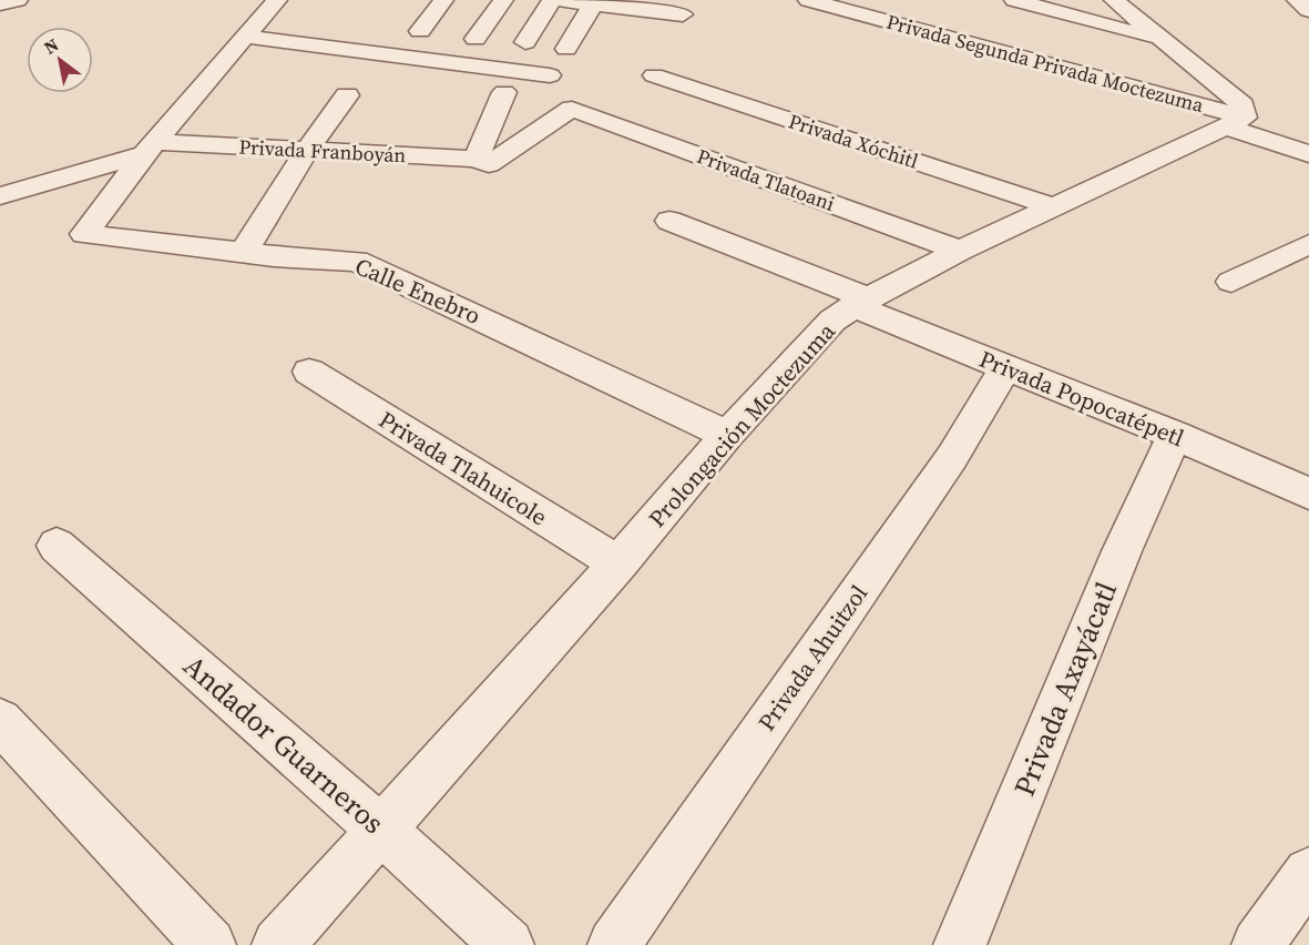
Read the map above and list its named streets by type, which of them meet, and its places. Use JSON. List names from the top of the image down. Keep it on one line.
{"streets":{"street":["Privada Segunda Privada Moctezuma","Privada Xóchitl","Privada Franboyán","Privada Tlatoani","Calle Enebro","Privada Popocatépetl","Prolongación Moctezuma","Privada Tlahuicole","Privada Ahuitzol","Privada Axayácatl","Andador Guarneros"]},"crossings":[["Privada Segunda Privada Moctezuma","Prolongación Moctezuma"],["Privada Xóchitl","Prolongación Moctezuma"],["Privada Franboyán","Privada Tlatoani"],["Privada Franboyán","Calle Enebro"],["Privada Tlatoani","Prolongación Moctezuma"],["Calle Enebro","Prolongación Moctezuma"],["Privada Popocatépetl","Prolongación Moctezuma"],["Privada Popocatépetl","Privada Ahuitzol"],["Privada Popocatépetl","Privada Axayácatl"],["Prolongación Moctezuma","Privada Tlahuicole"],["Prolongación Moctezuma","Andador Guarneros"]],"north":"top left"}
